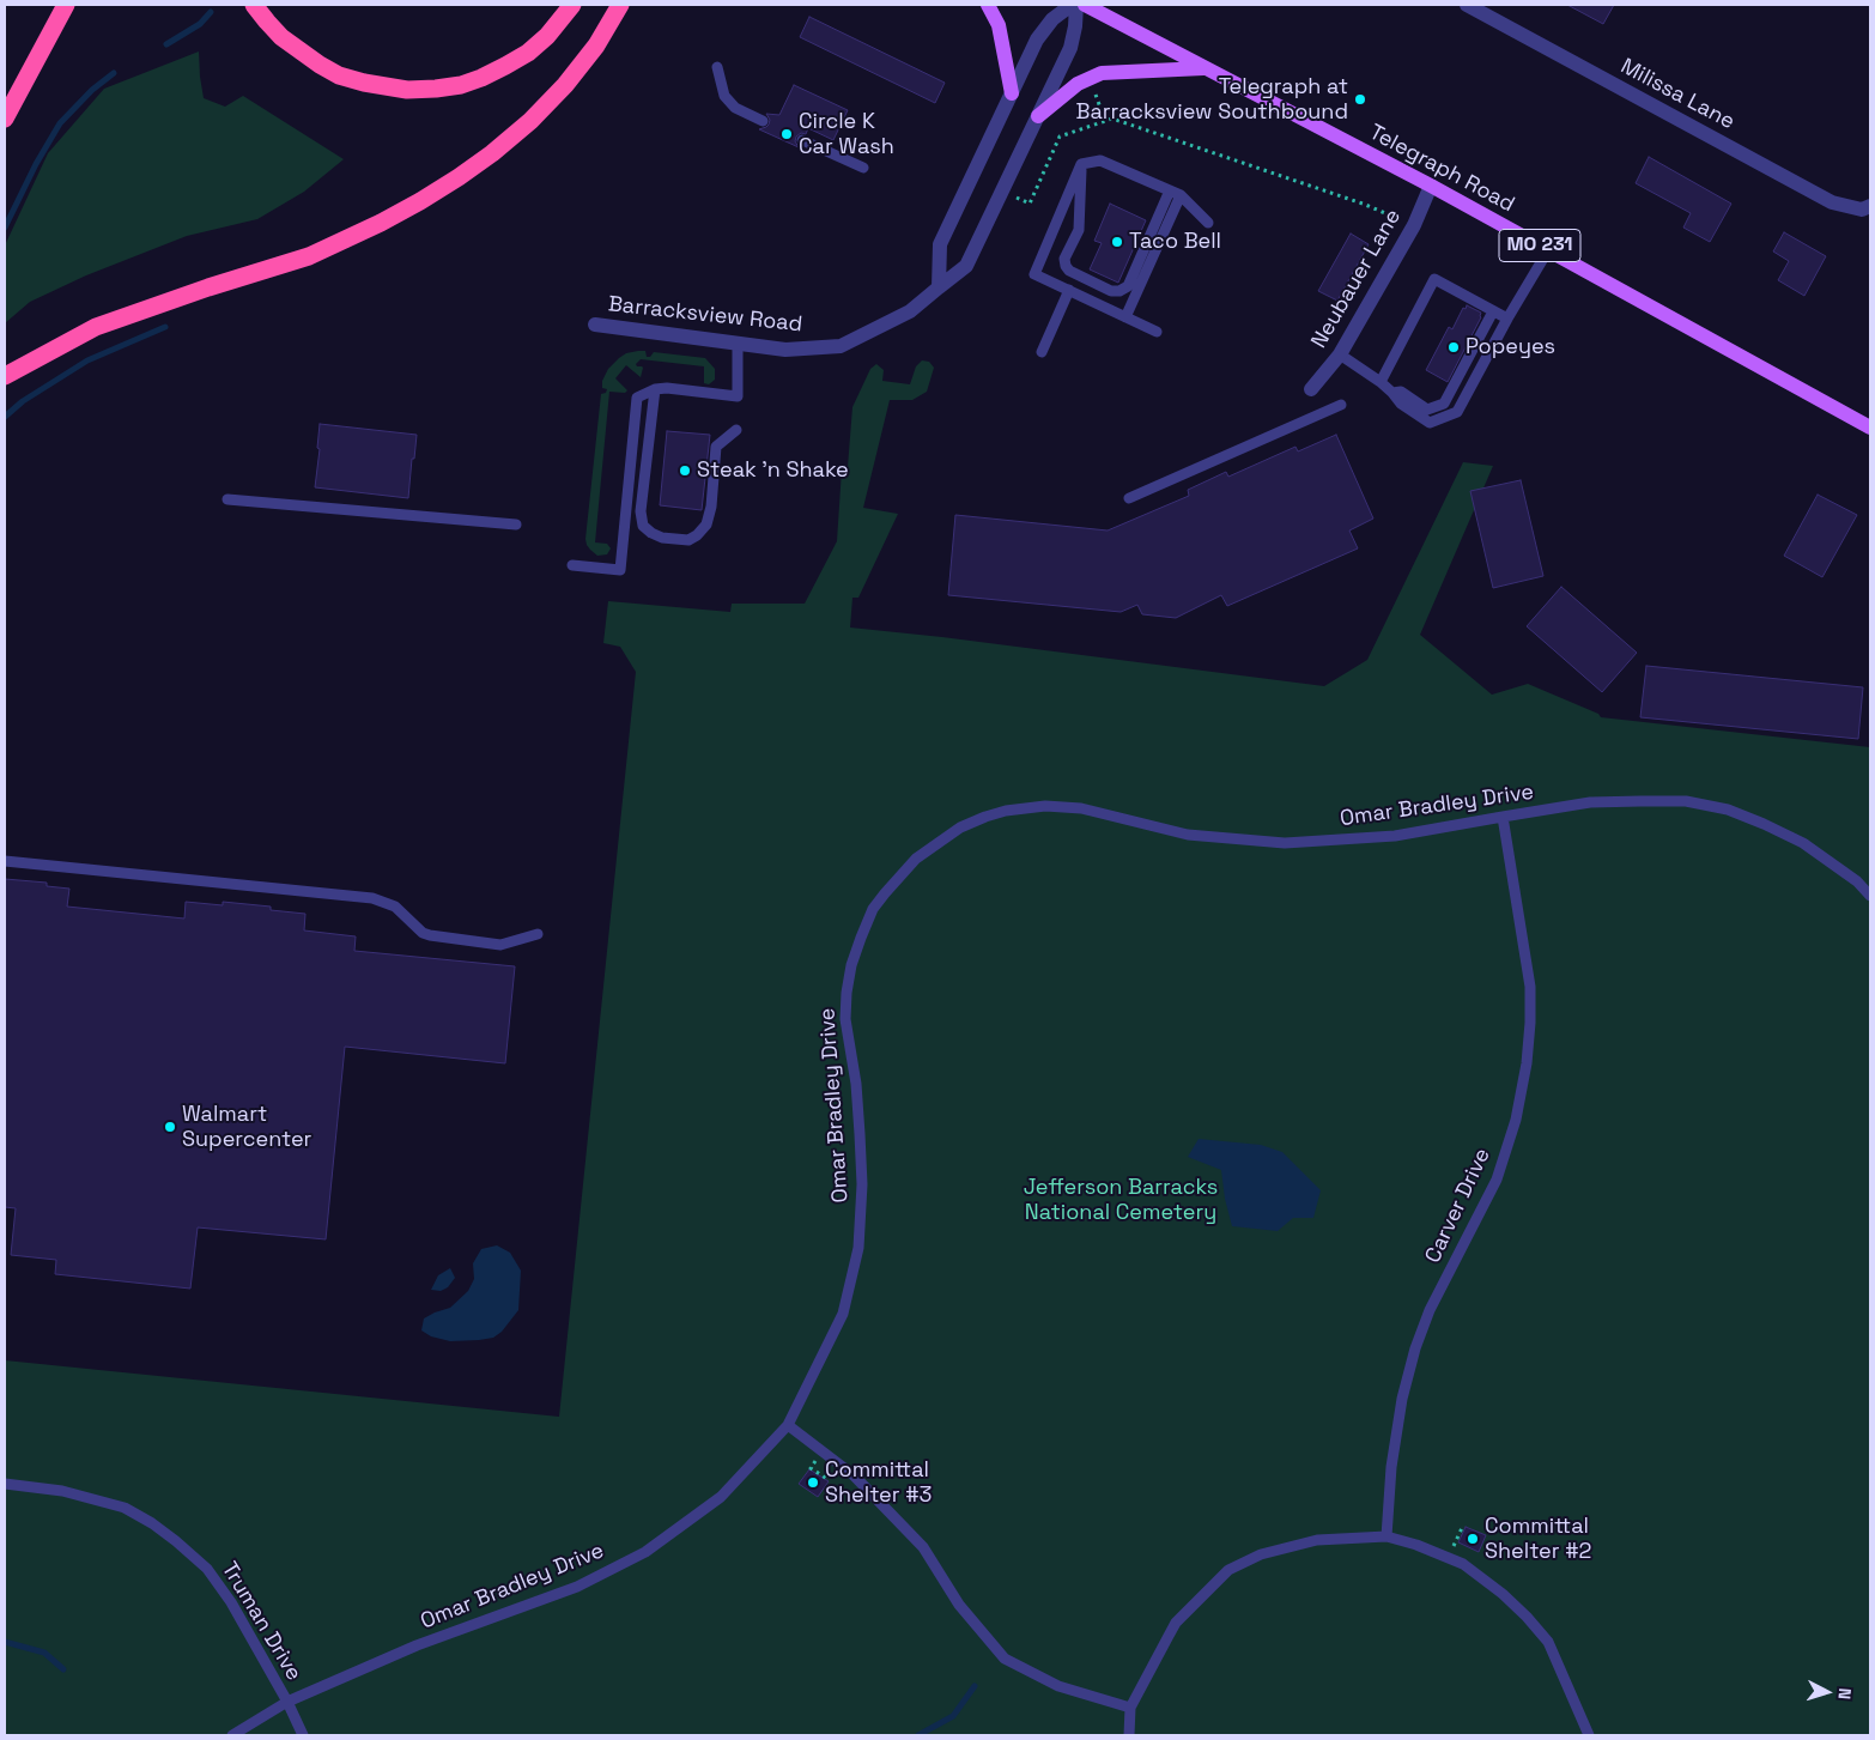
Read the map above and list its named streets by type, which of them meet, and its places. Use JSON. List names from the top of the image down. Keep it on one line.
{"streets":{"main road":["Telegraph Road","MO 231"],"street":["Milissa Lane","Neubauer Lane","Barracksview Road"],"lane":["Omar Bradley Drive","Carver Drive","Truman Drive"]},"crossings":[["Telegraph Road","Neubauer Lane"],["Omar Bradley Drive","Carver Drive"],["Omar Bradley Drive","Truman Drive"]],"parks":["Jefferson Barracks National Cemetery"],"places":["Telegraph at Barracksview Southbound","Circle K Car Wash","Taco Bell","Popeyes","Steak 'n Shake","Walmart Supercenter","Committal Shelter #3","Committal Shelter #2"],"north":"right"}
